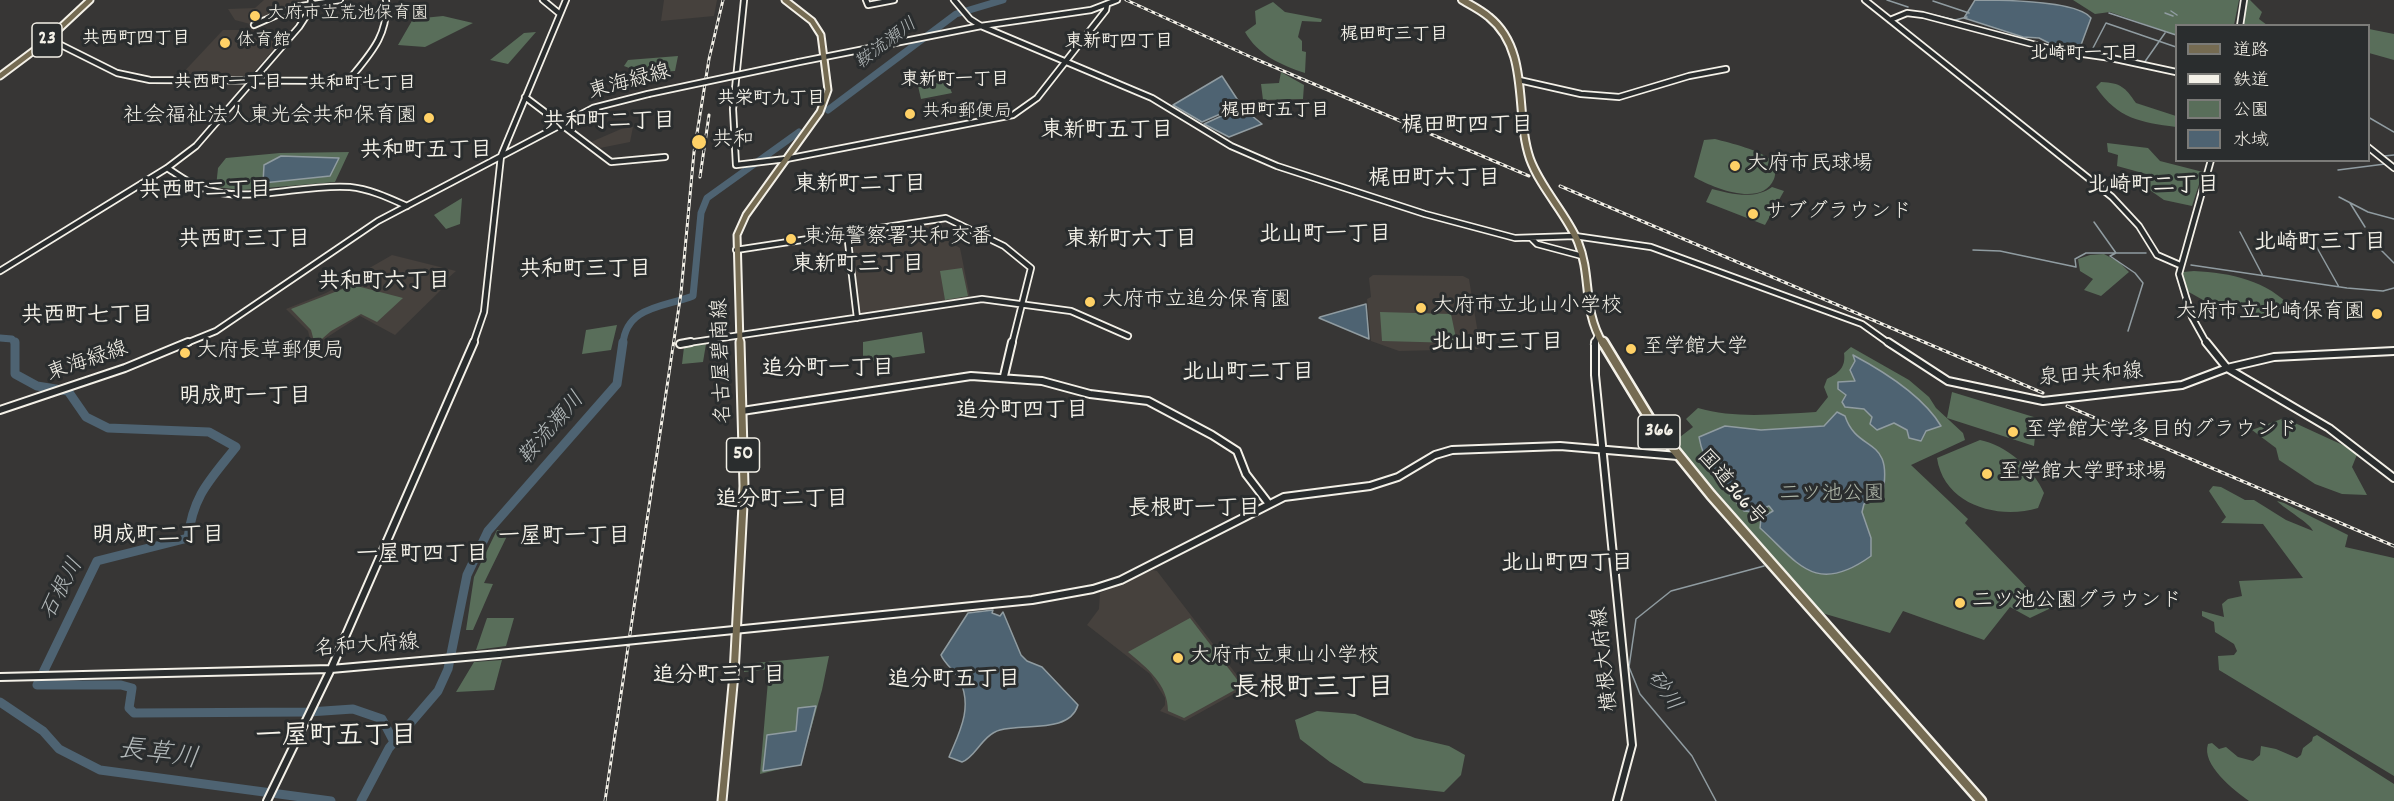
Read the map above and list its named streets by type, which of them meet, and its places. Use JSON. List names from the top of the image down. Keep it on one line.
{"streets":{"highway":["366","国道366号"],"main road":["23","東海緑線","名古屋碧南線","泉田共和線","50","名和大府線"],"street":["横根大府線"]},"crossings":[["東海緑線","名古屋碧南線"],["東海緑線","泉田共和線"],["名古屋碧南線","名和大府線"],["泉田共和線","国道366号"],["国道366号","名和大府線"],["国道366号","横根大府線"],["名和大府線","横根大府線"]],"districts":["梶田町三丁目","共西町四丁目","東新町四丁目","北崎町一丁目","東新町一丁目","共西町一丁目","共和町七丁目","共栄町九丁目","梶田町五丁目","共和町二丁目","梶田町四丁目","東新町五丁目","共和町五丁目","梶田町六丁目","東新町二丁目","北崎町二丁目","共西町二丁目","北山町一丁目","共西町三丁目","東新町六丁目","北崎町三丁目","東新町三丁目","共和町三丁目","共和町六丁目","共西町七丁目","北山町三丁目","追分町一丁目","北山町二丁目","明成町一丁目","追分町四丁目","追分町二丁目","長根町一丁目","明成町二丁目","一屋町一丁目","一屋町四丁目","北山町四丁目","追分町三丁目","追分町五丁目","長根町三丁目","一屋町五丁目"],"water":["鞍流瀬川","石根川","砂川","長草川"],"parks":["二ツ池公園"],"places":["大府市立荒池保育園","体育館","共和郵便局","社会福祉法人東光会共和保育園","共和","大府市民球場","サブグラウンド","東海警察署共和交番","大府市立追分保育園","大府市立北山小学校","大府市立北崎保育園","至学館大学","大府長草郵便局","至学館大学多目的グラウンド","至学館大学野球場","二ツ池公園グラウンド","大府市立東山小学校"],"legend":["道路","鉄道","公園","水域"]}
